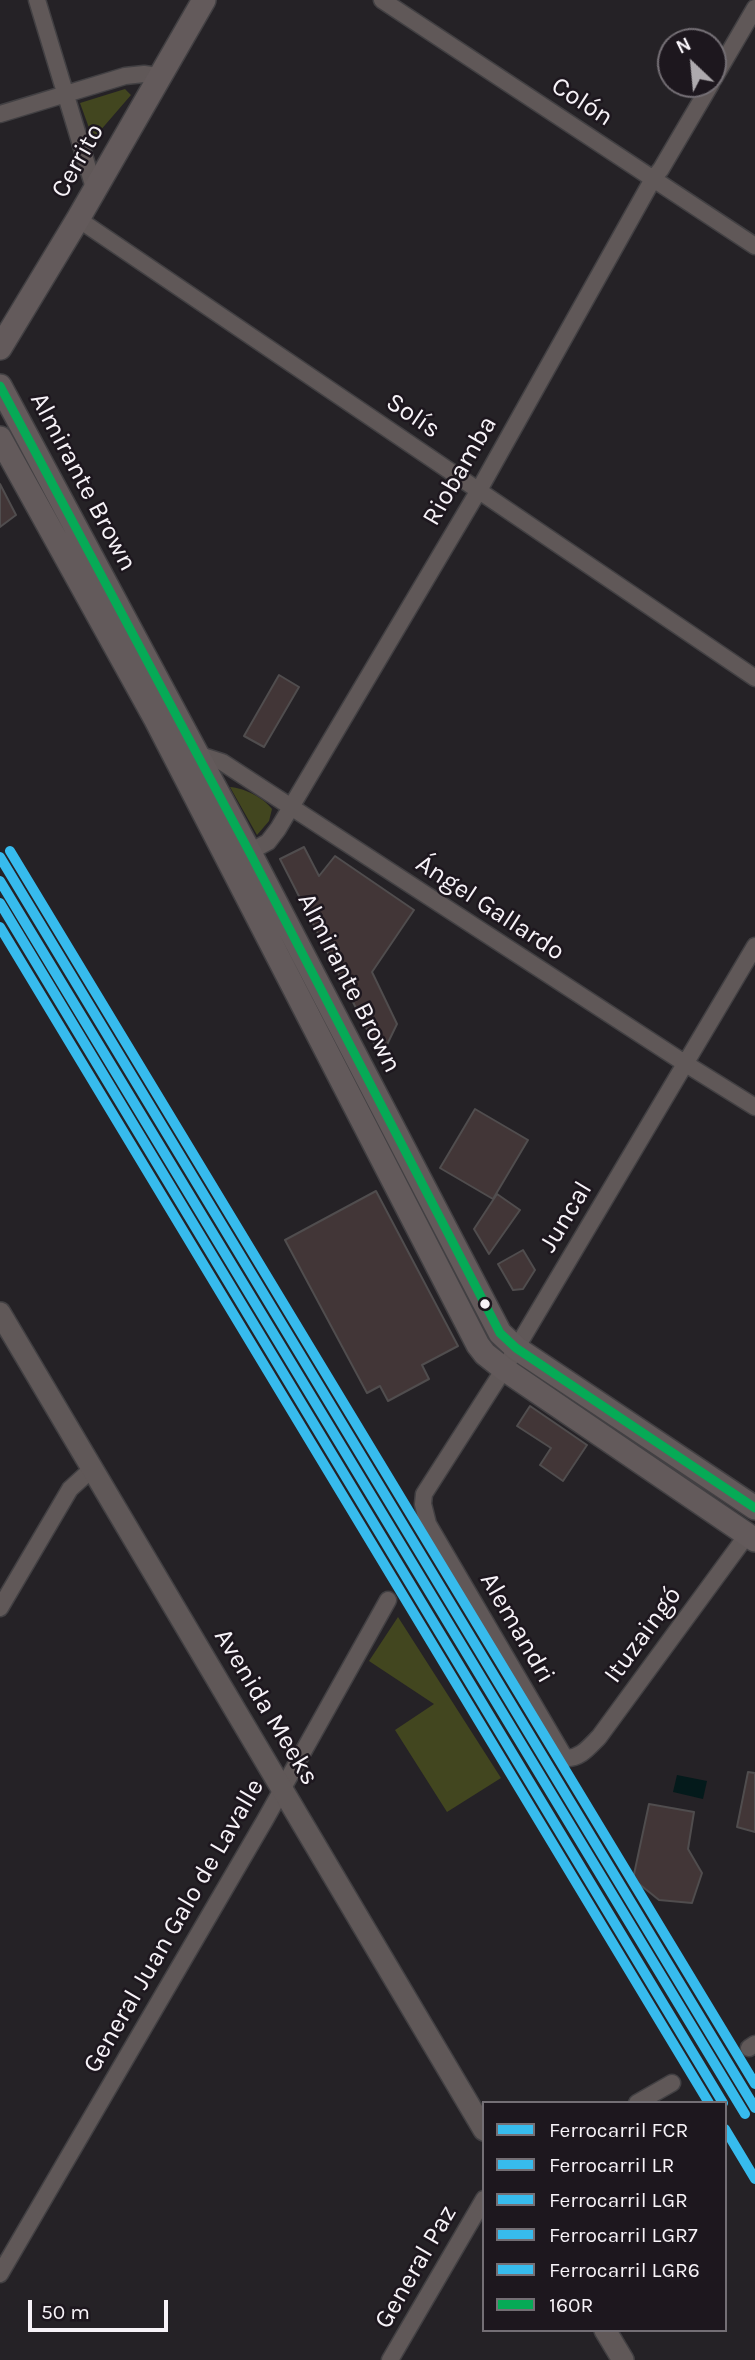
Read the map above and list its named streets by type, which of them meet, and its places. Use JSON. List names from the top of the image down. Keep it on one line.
{"streets":{"main road":["Cerrito","Almirante Brown"],"street":["Colón","Solís","Riobamba","Ángel Gallardo","Juncal","Alemandri","Ituzaingó","Avenida Meeks","General Juan Galo de Lavalle","General Paz"]},"crossings":[["Colón","Riobamba"],["Cerrito","Solís"],["Solís","Riobamba"],["Riobamba","Almirante Brown"],["Riobamba","Ángel Gallardo"],["Almirante Brown","Ángel Gallardo"],["Almirante Brown","Juncal"],["Almirante Brown","Ituzaingó"],["Ángel Gallardo","Juncal"],["Juncal","Alemandri"],["Alemandri","Ituzaingó"],["Avenida Meeks","General Juan Galo de Lavalle"]],"lines":["transit line 160R","rail line LGR","rail line FCR","rail line LR","rail line LGR7","rail line LGR6"],"legend":["Ferrocarril FCR","Ferrocarril LR","Ferrocarril LGR","Ferrocarril LGR7","Ferrocarril LGR6","160R"],"scale_bar":"50 m","north":"top left"}
